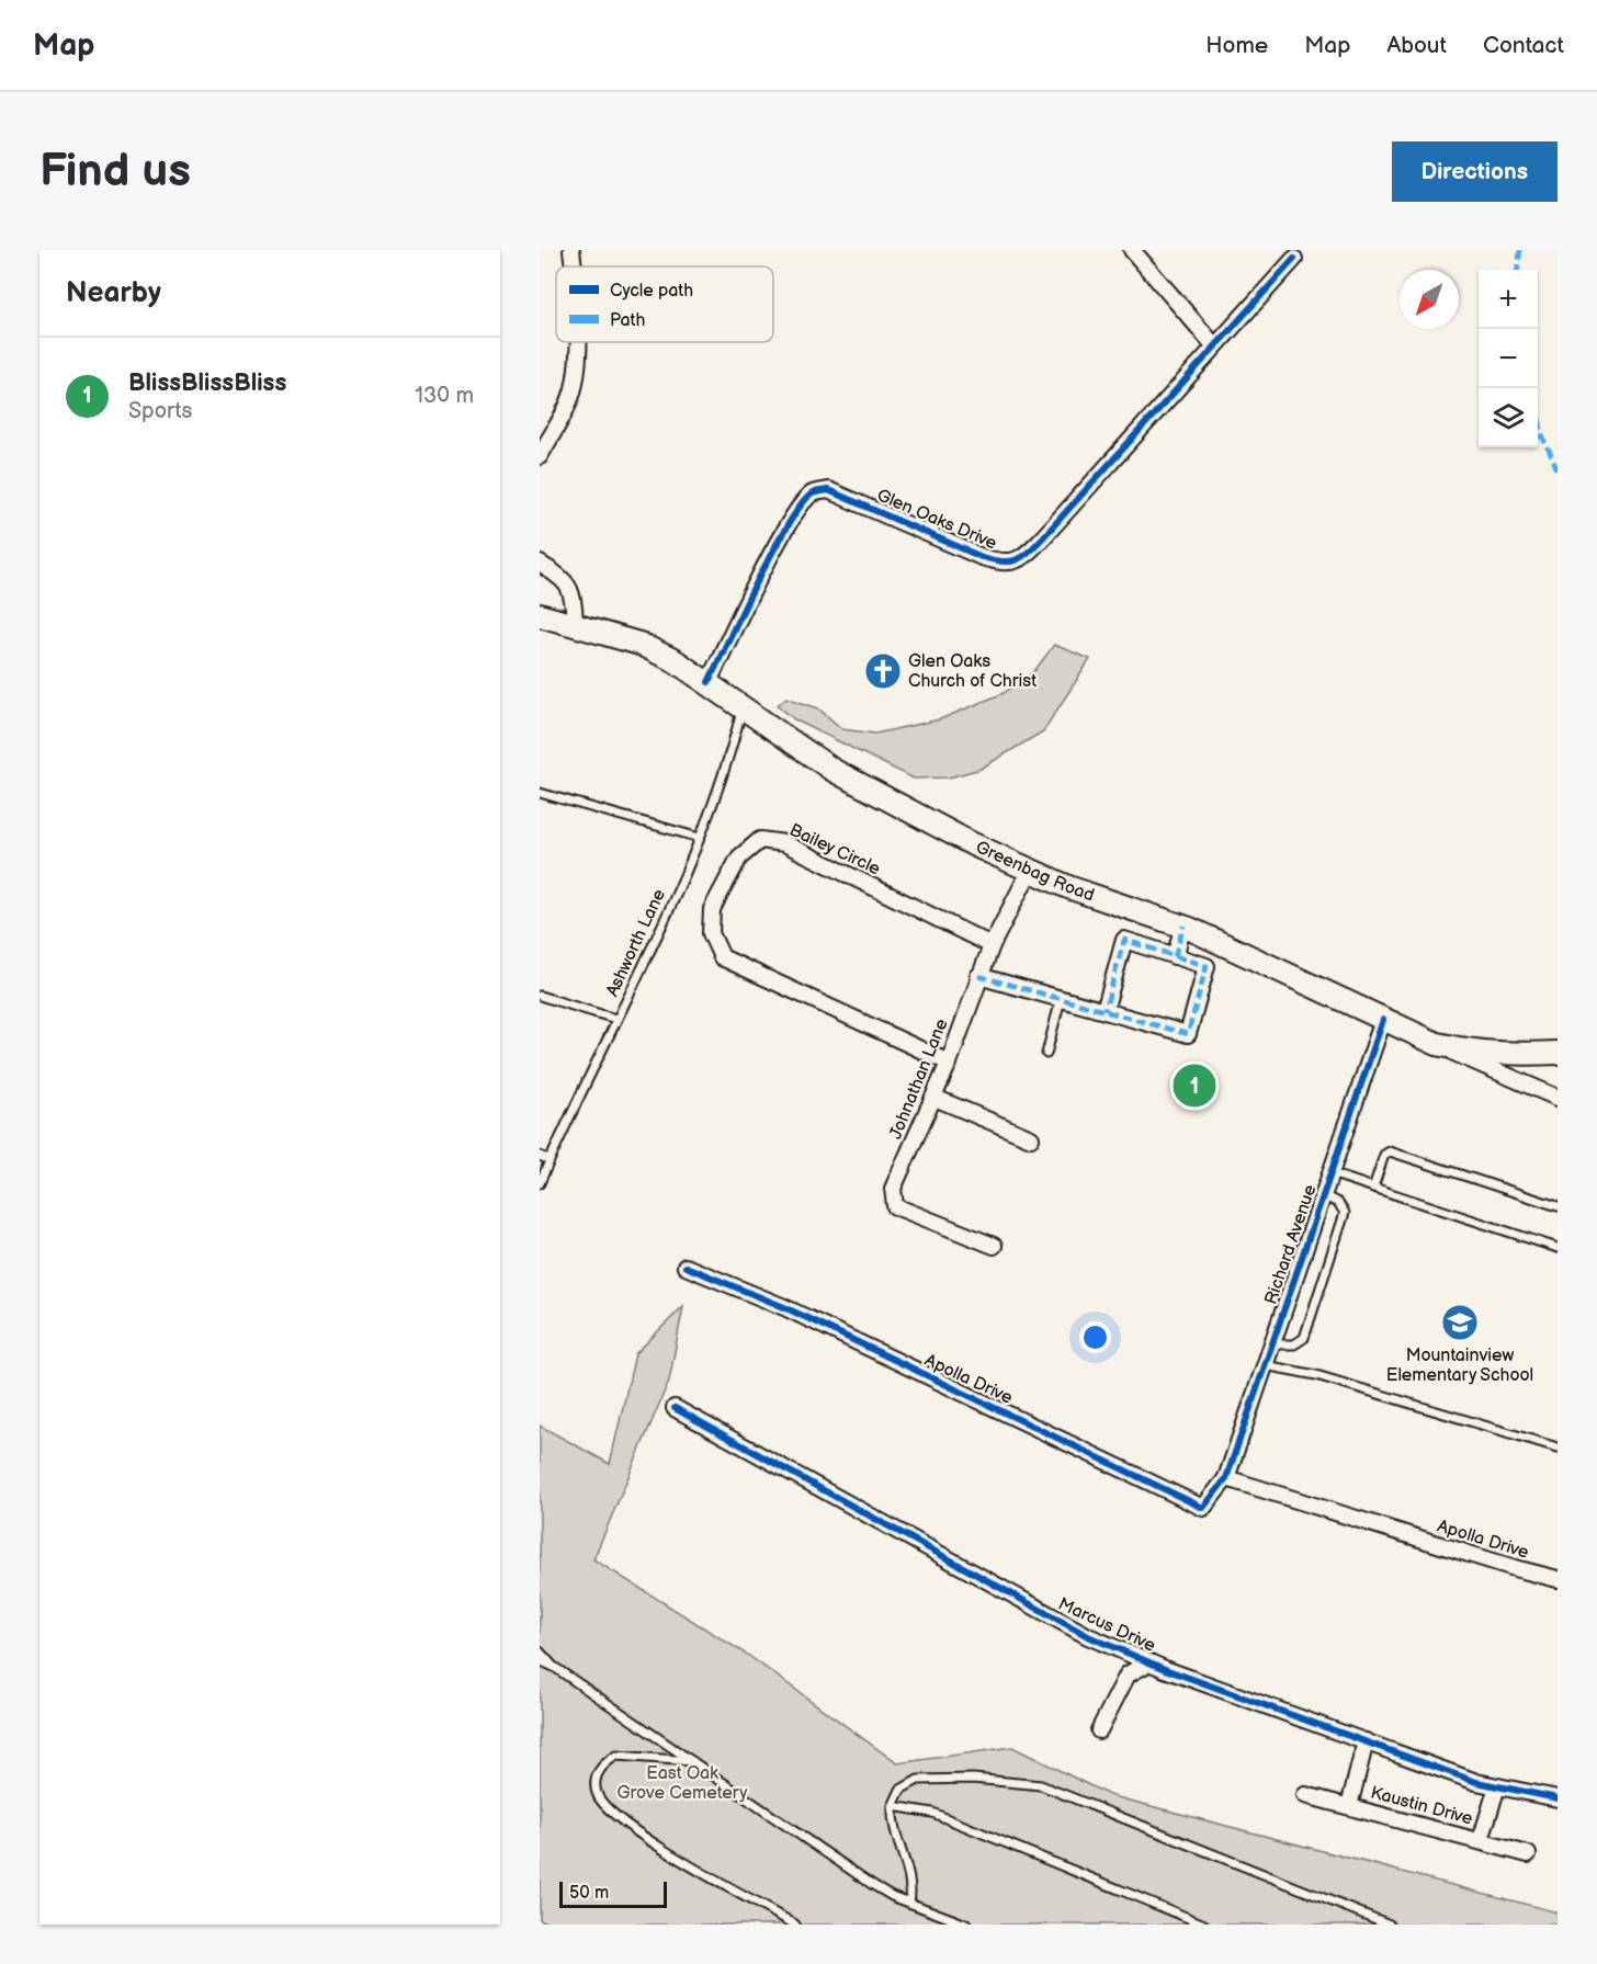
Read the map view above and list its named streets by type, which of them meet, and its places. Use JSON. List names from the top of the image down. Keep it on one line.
{"streets":{"main road":["Greenbag Road"],"street":["Glen Oaks Drive","Bailey Circle","Johnathan Lane","Richard Avenue","Apolla Drive","Marcus Drive","Kaustin Drive"],"lane":["Ashworth Lane"]},"crossings":[["Glen Oaks Drive","Greenbag Road"],["Bailey Circle","Johnathan Lane"],["Greenbag Road","Ashworth Lane"],["Greenbag Road","Johnathan Lane"],["Greenbag Road","Richard Avenue"],["Richard Avenue","Apolla Drive"]],"parks":["East Oak Grove Cemetery"],"places":{"church":["Glen Oaks Church of Christ"],"school or university":["Mountainview Elementary School"]},"legend":["Cycle path","Path"],"scale_bar":"50 m","north":"bottom left","page":{"header":"Map","nav":["Home","Map","About","Contact"],"buttons":"Directions","title":"Find us","heading":"Nearby","map_buttons":["+","−"],"list":[{"mark":"1","name":"BlissBlissBliss","note":"Sports","value":"130 m"}],"pins":"1","scale":"50 m"}}
